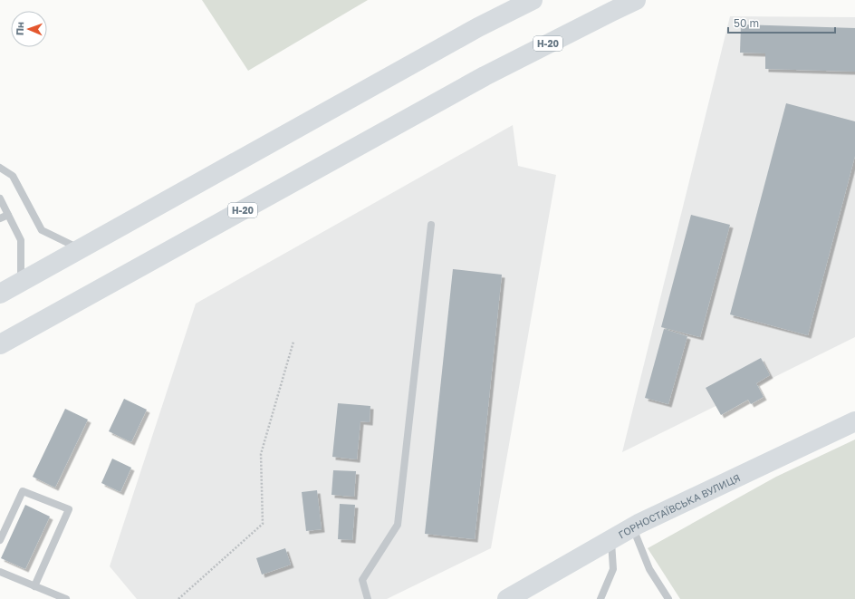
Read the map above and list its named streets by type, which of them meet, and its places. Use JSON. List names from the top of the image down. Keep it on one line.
{"streets":{"main road":["Н-20","ГОРНОСТАЇВСЬКА ВУЛИЦЯ"]},"scale_bar":"50 m","north":"left"}
